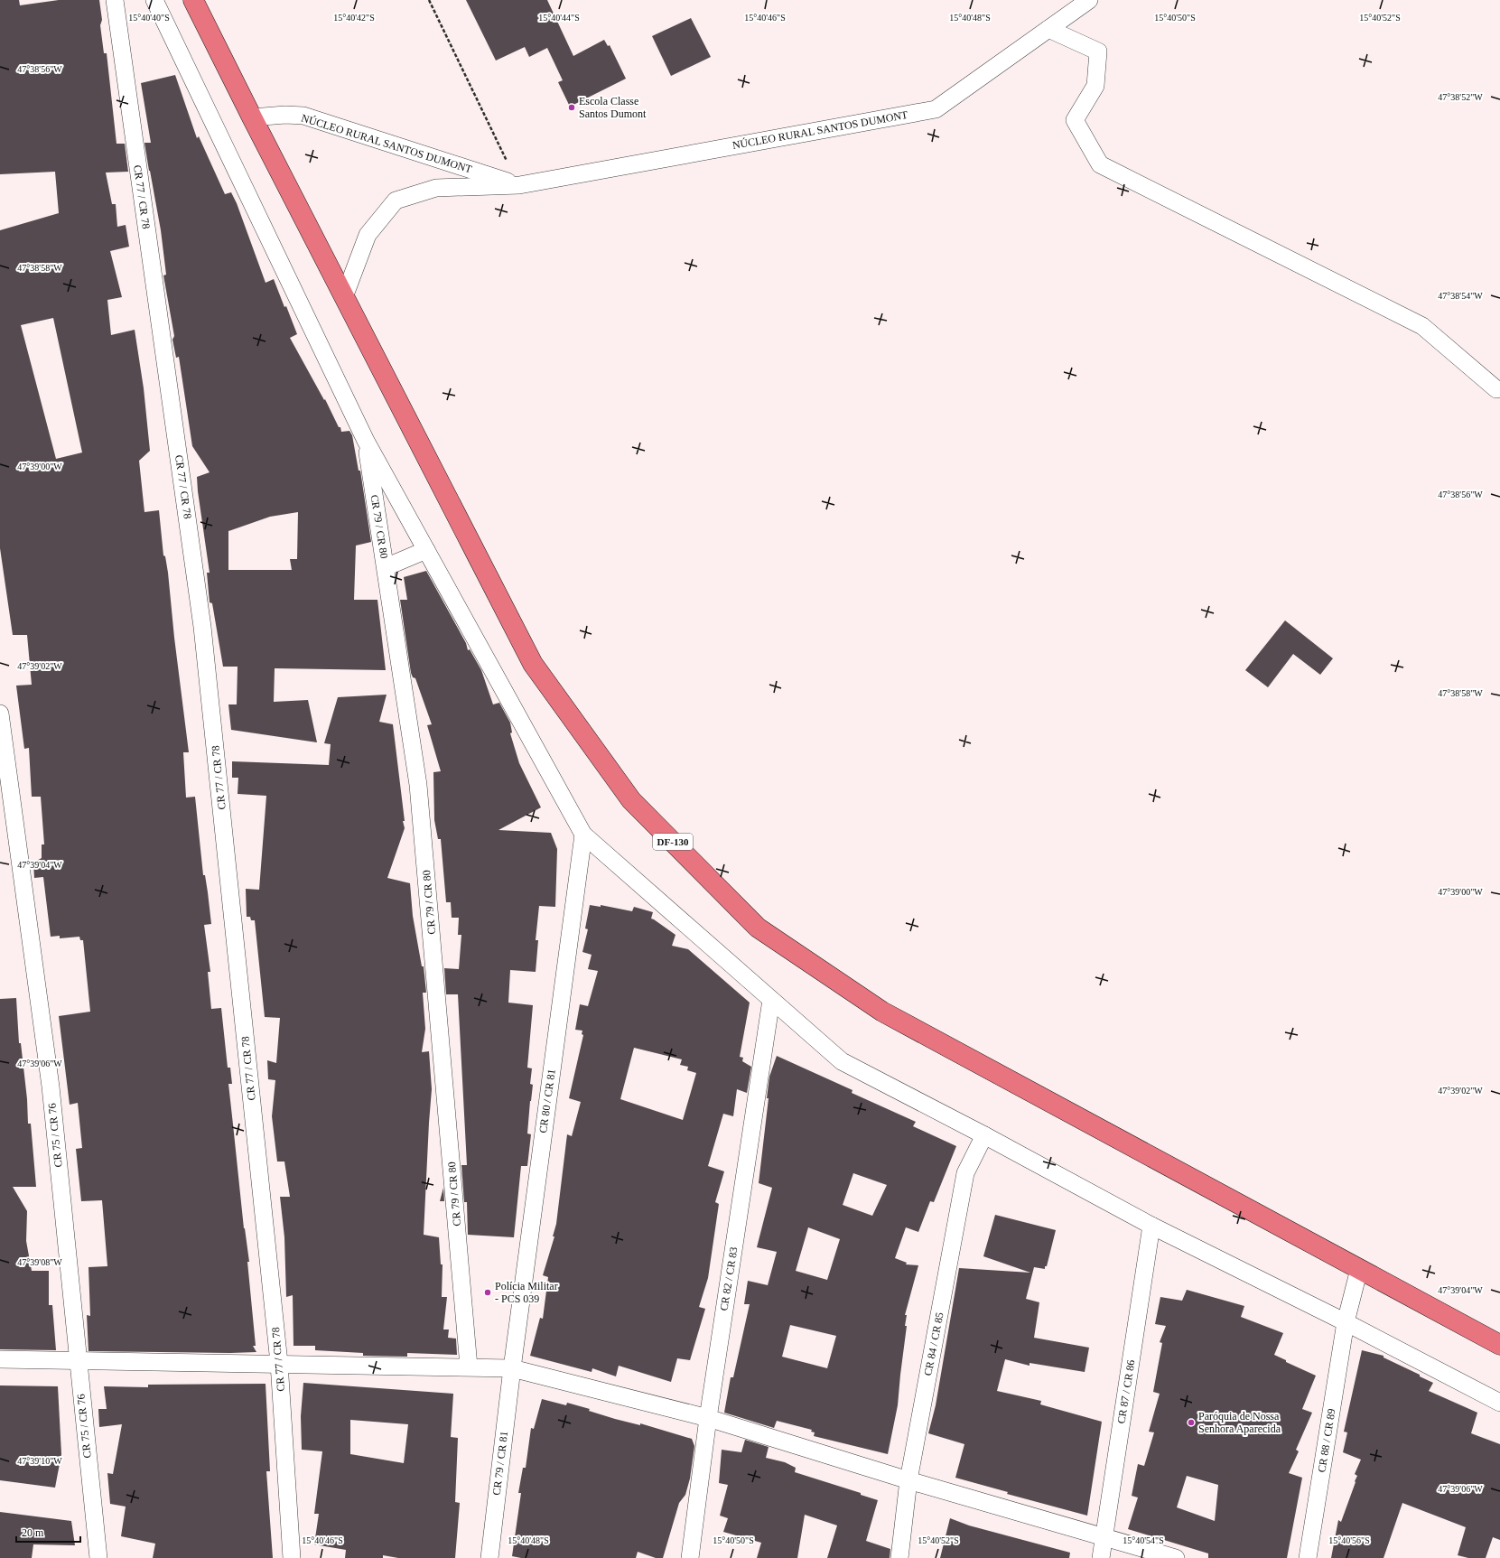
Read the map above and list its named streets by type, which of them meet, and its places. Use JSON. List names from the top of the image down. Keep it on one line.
{"streets":{"main road":["DF-130"],"street":["NÚCLEO RURAL SANTOS DUMONT","CR 77 / CR 78","CR 79 / CR 80","CR 80 / CR 81","CR 75 / CR 76","CR 82 / CR 83","CR 84 / CR 85","CR 87 / CR 86","CR 88 / CR 89","CR 79 / CR 81"]},"crossings":[["NÚCLEO RURAL SANTOS DUMONT","DF-130"],["DF-130","CR 88 / CR 89"],["CR 80 / CR 81","CR 79 / CR 81"]],"places":["Escola Classe Santos Dumont","Polícia Militar - PCS 039","Paróquia de Nossa Senhora Aparecida"],"scale_bar":"20 m","coordinates":["15°40'40\"S","15°40'42\"S","15°40'44\"S","15°40'46\"S","15°40'48\"S","15°40'50\"S","15°40'52\"S","47°38'56\"W","47°38'52\"W","47°38'58\"W","47°38'54\"W","47°39'00\"W","47°39'02\"W","47°39'04\"W","47°39'06\"W","47°39'08\"W","47°39'10\"W","15°40'54\"S","15°40'56\"S"]}
